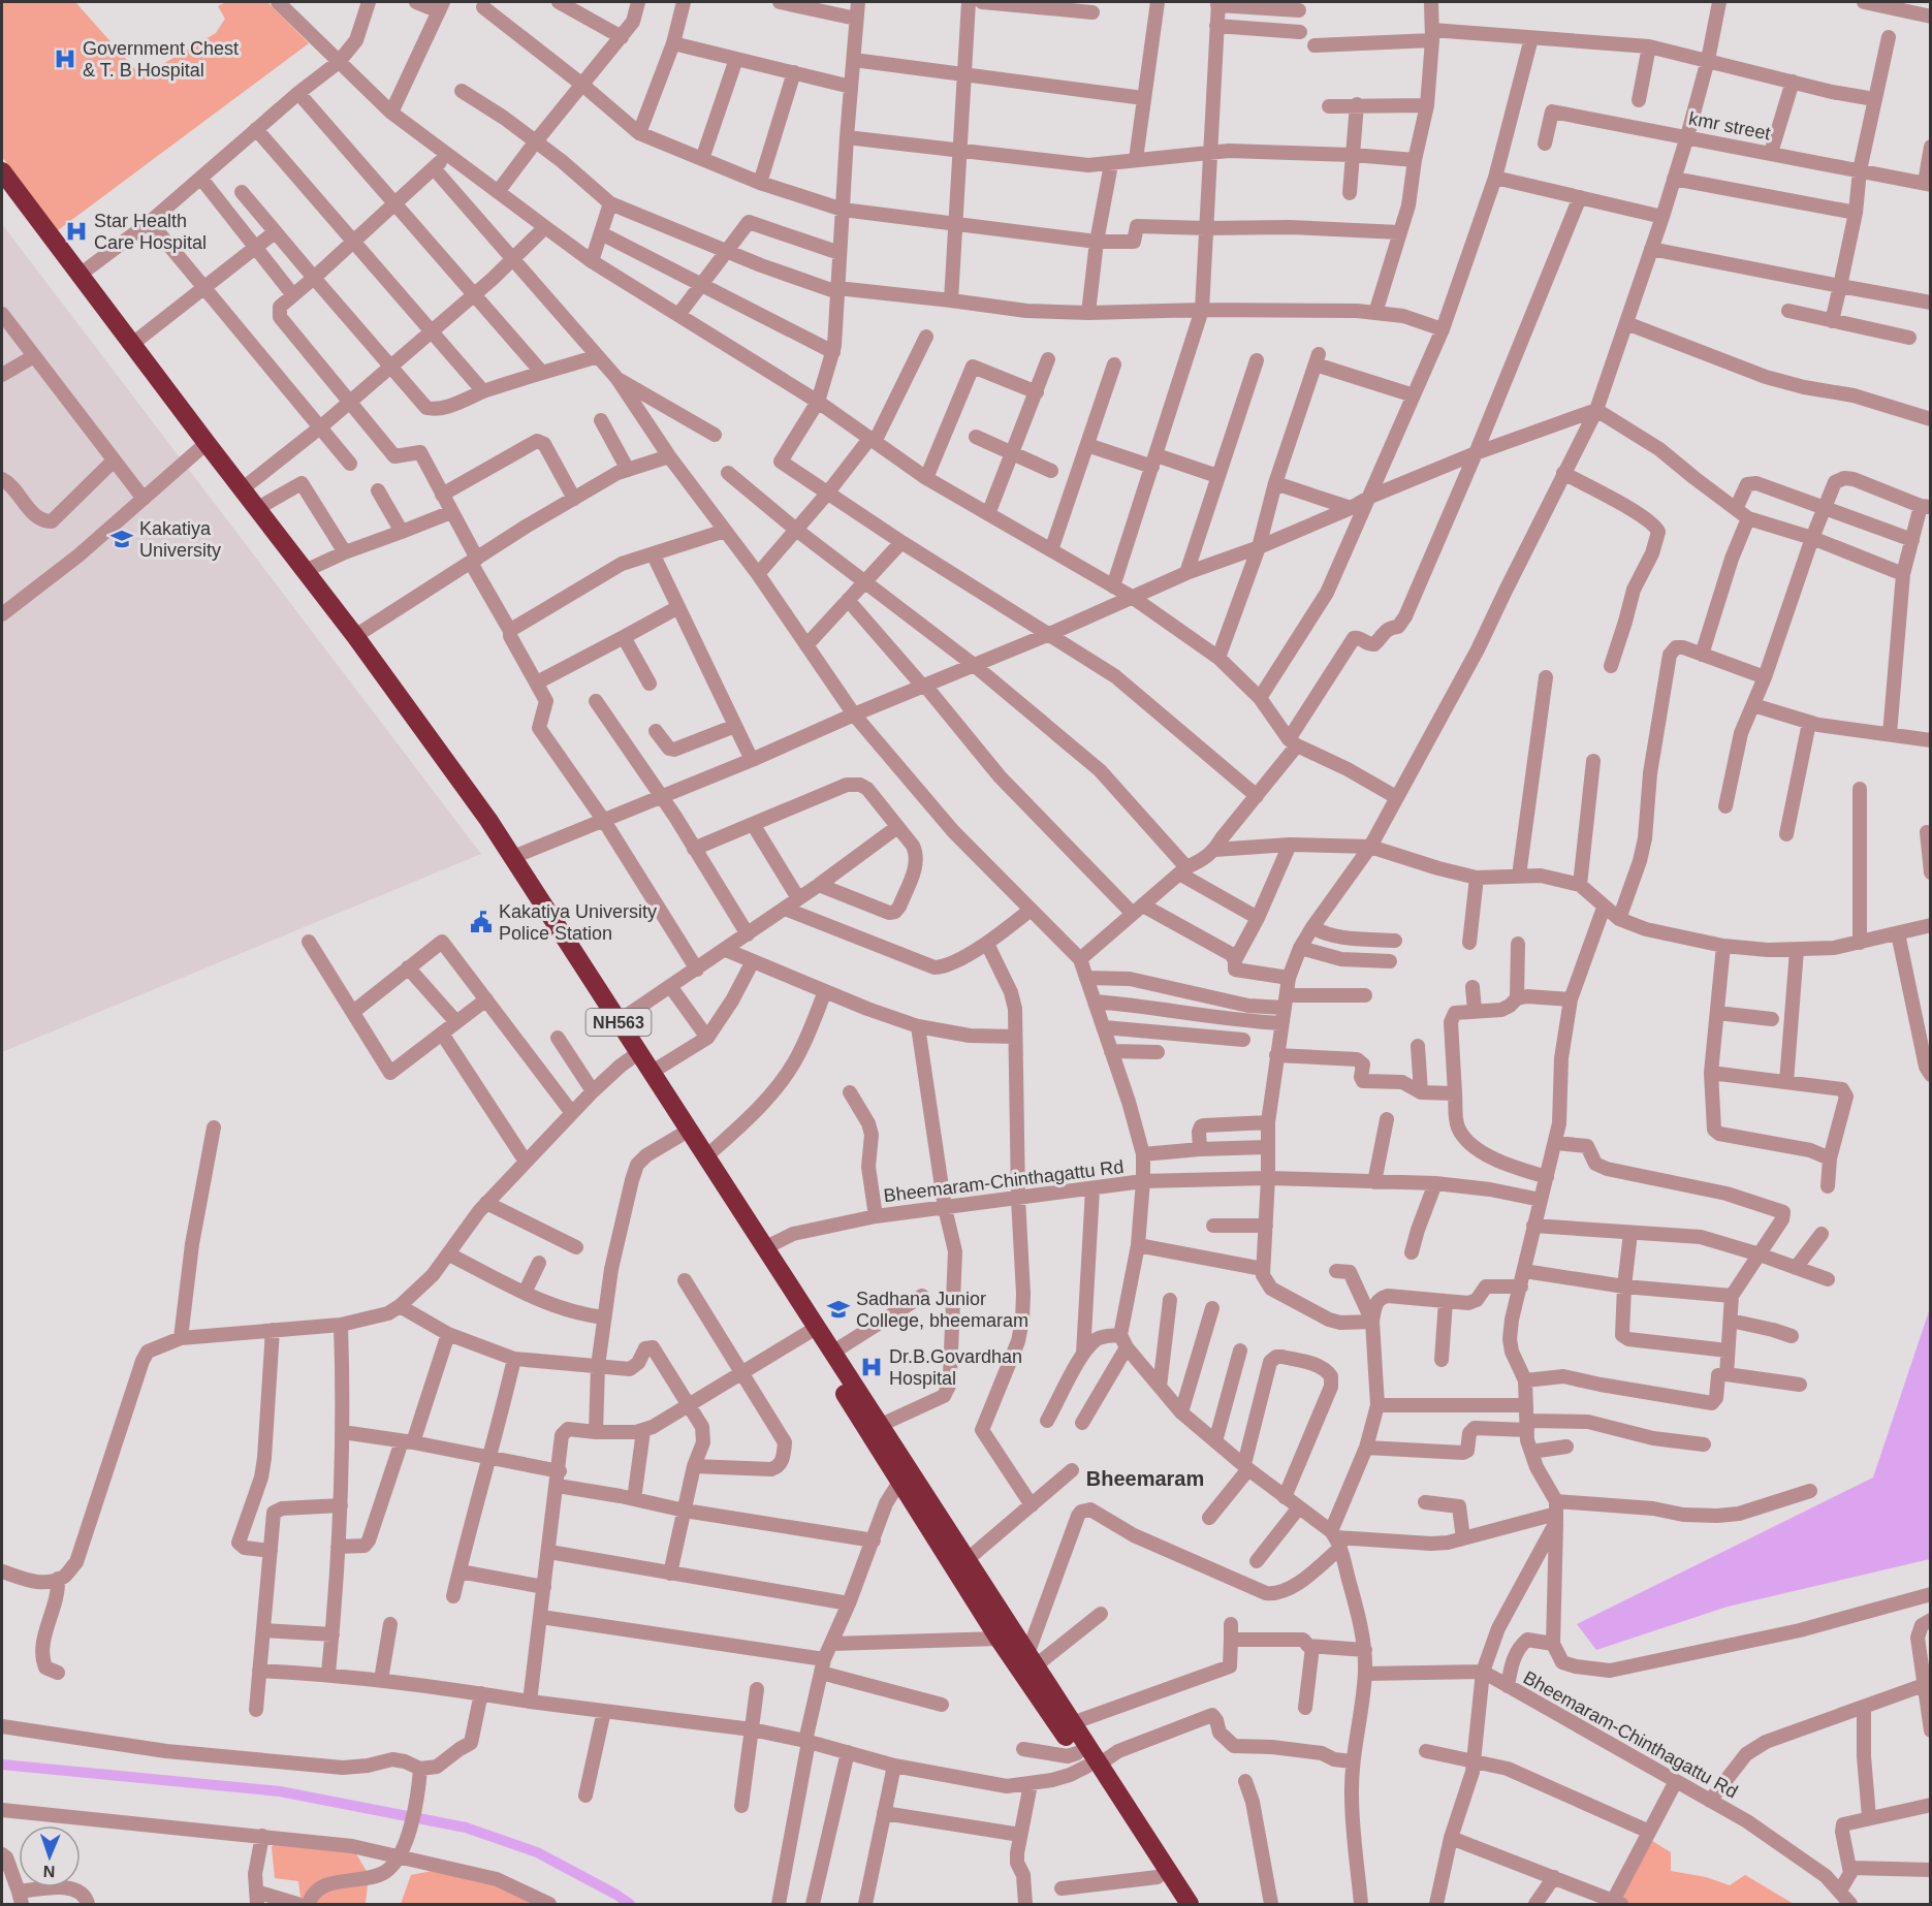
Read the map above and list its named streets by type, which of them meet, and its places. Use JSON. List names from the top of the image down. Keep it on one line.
{"streets":{"highway":["NH563"],"street":["kmr street","Bheemaram-Chinthagattu Rd"]},"crossings":[["NH563","Bheemaram-Chinthagattu Rd"]],"districts":["Bheemaram"],"places":{"hospital":["Government Chest & T. B Hospital","Star Health Care Hospital","Dr.B.Govardhan Hospital"],"school or university":["Kakatiya University","Sadhana Junior College, bheemaram"],"public building":["Kakatiya University Police Station"]},"north":"bottom"}
